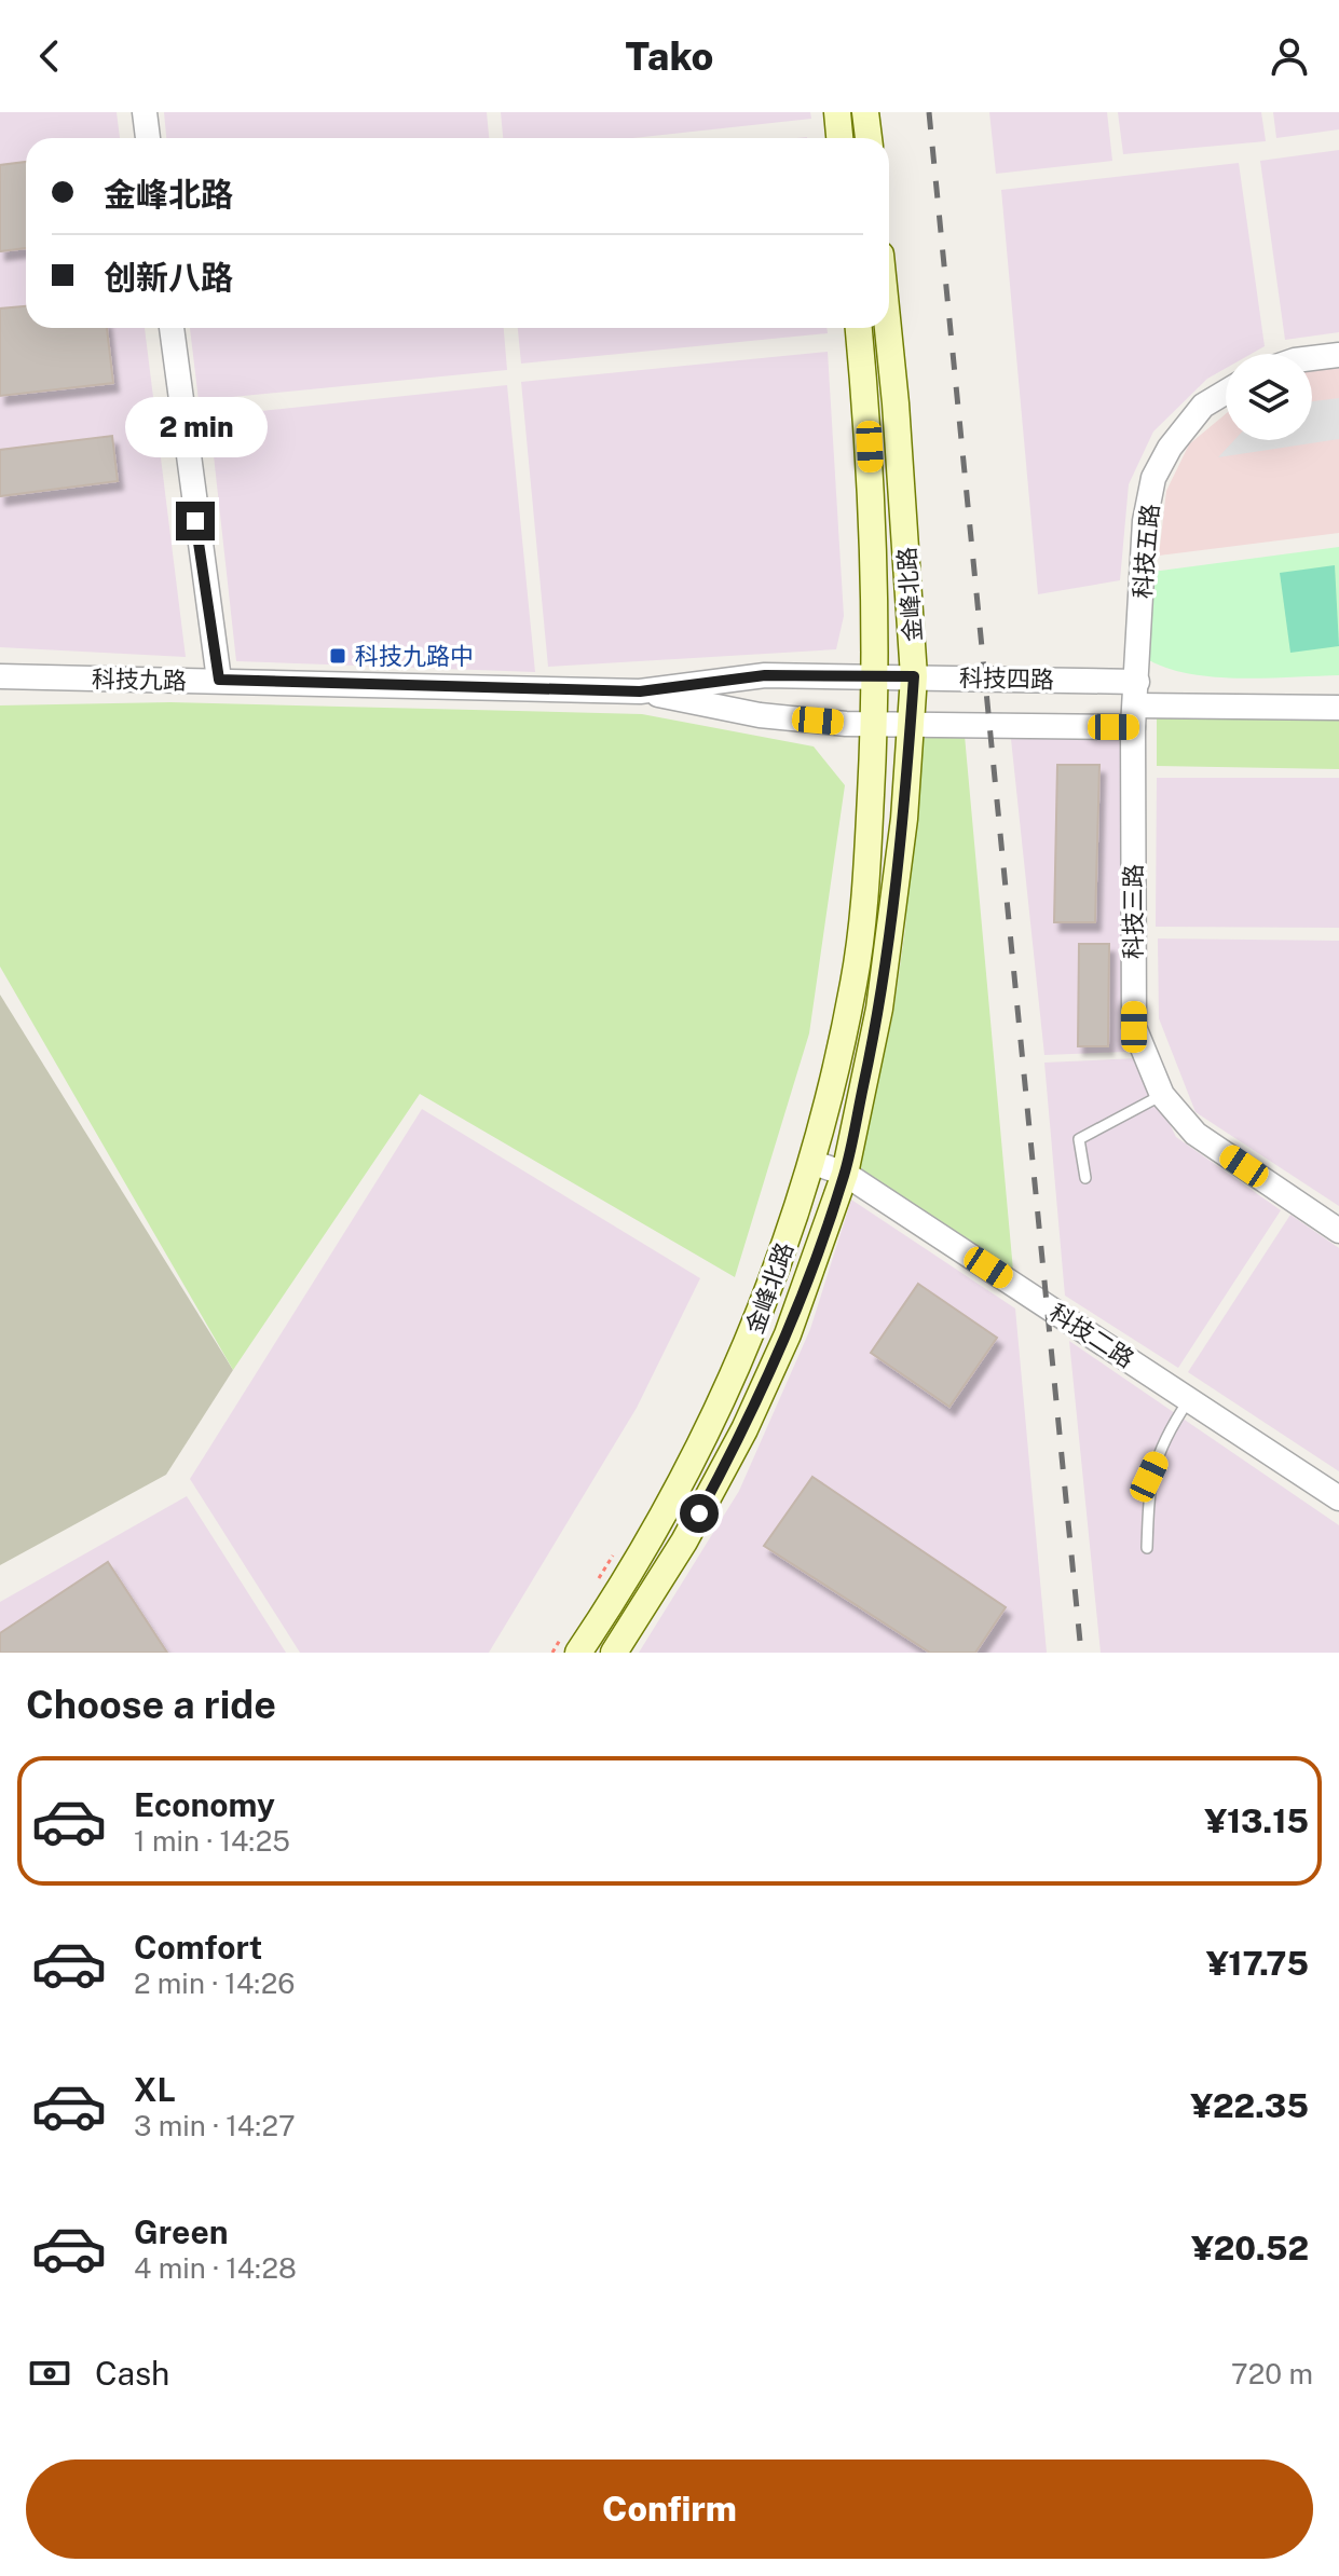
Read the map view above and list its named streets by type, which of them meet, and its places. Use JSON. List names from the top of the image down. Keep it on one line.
{"streets":{"main road":["金峰北路"],"street":["科技五路","科技四路","科技九路","科技三路","科技二路"]},"crossings":[["科技五路","科技四路"],["科技五路","科技三路"],["金峰北路","科技四路"],["金峰北路","科技九路"],["金峰北路","科技二路"],["科技四路","科技九路"],["科技四路","科技三路"]],"places":{"transit":["科技九路中"]},"page":{"header":"Tako","banner":["金峰北路","创新八路"],"bubble":"2 min","heading":"Choose a ride","list":[{"name":"Economy","note":"1 min · 14:25","value":"¥13.15"},{"name":"Comfort","note":"2 min · 14:26","value":"¥17.75"},{"name":"XL","note":"3 min · 14:27","value":"¥22.35"},{"name":"Green","note":"4 min · 14:28","value":"¥20.52"}],"pay":["Cash","720 m"],"buttons":"Confirm"}}
